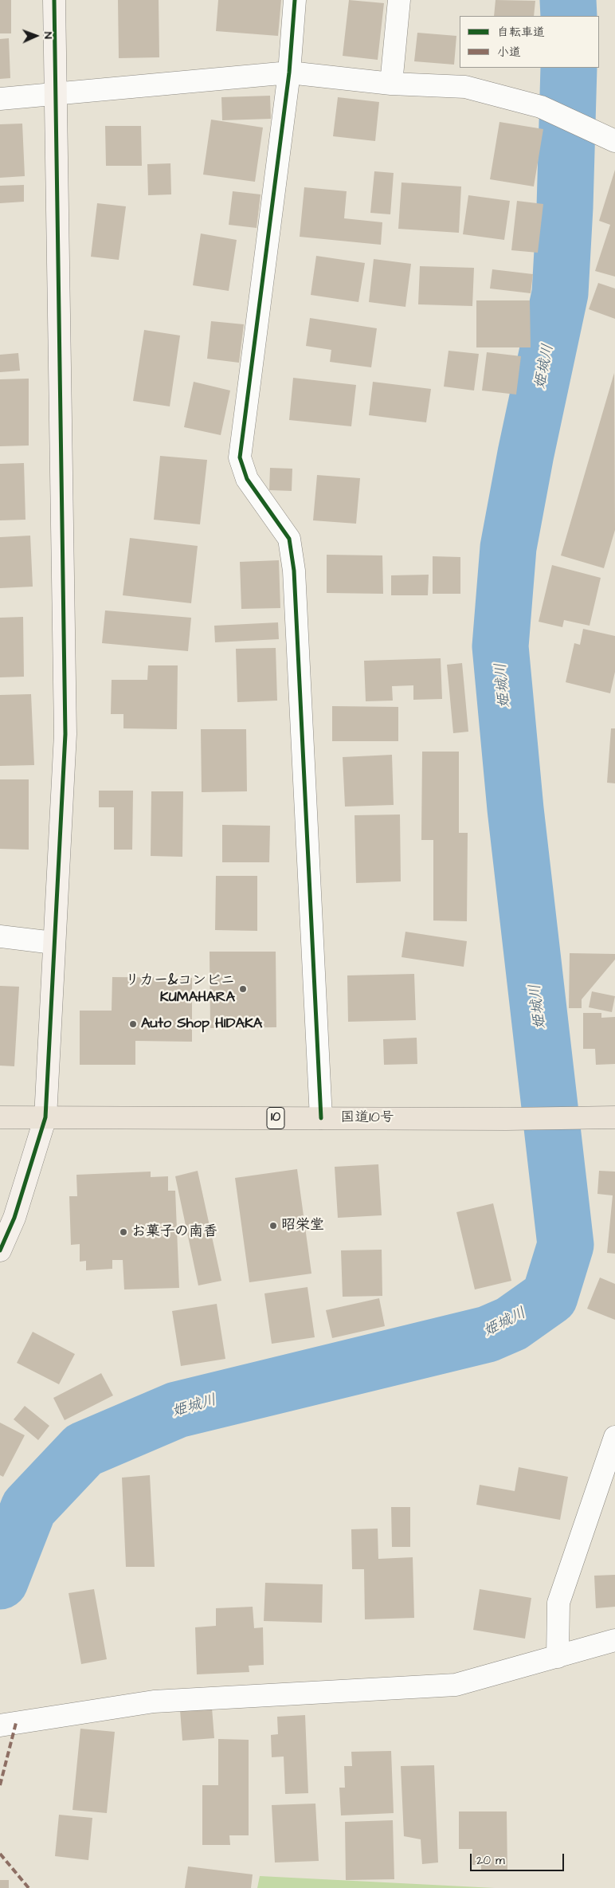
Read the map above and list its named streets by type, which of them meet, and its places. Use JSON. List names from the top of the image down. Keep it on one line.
{"streets":{"highway":["10","国道10号"]},"water":["姫城川"],"places":["リカー&コンビニ KUMAHARA","Auto Shop HIDAKA","昭栄堂","お菓子の南香"],"legend":["自転車道","小道"],"scale_bar":"20 m","north":"right"}
